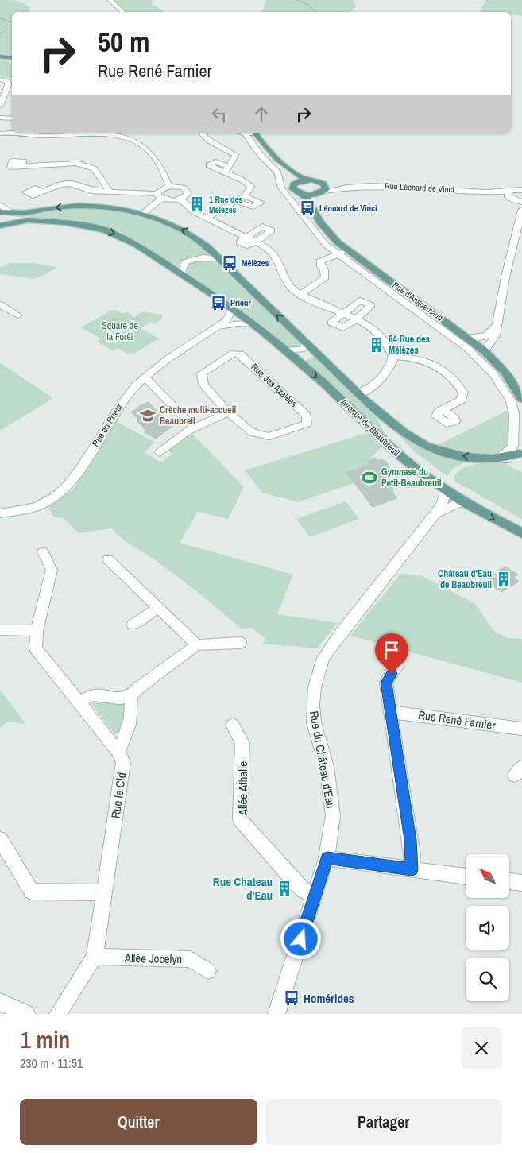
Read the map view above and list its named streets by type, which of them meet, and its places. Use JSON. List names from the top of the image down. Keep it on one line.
{"streets":{"main road":["Rue d'Anguernaud","Avenue de Beaubreuil"],"street":["Rue Léonard de Vinci","Rue des Azalées","Rue du Prieur","Rue René Farnier","Rue du Château d'Eau","Allée Athalie","Rue le Cid","Allée Jocelyn"]},"crossings":[["Rue Léonard de Vinci","Rue d'Anguernaud"],["Rue du Prieur","Avenue de Beaubreuil"],["Avenue de Beaubreuil","Rue du Château d'Eau"],["Rue du Château d'Eau","Allée Athalie"],["Rue le Cid","Allée Jocelyn"]],"parks":["Square de la Forêt"],"places":{"building":["1 Rue des Mélèzes","84 Rue des Mélèzes","Château d'Eau de Beaubreuil","Rue Chateau d'Eau"],"bus stop":["Léonard de Vinci","Mélèzes","Prieur","Homérides"],"school or university":["Crèche multi-accueil Beaubreil"],"sports":["Gymnase du Petit-Beaubreuil"]},"north":"top left","page":{"turn":["50 m","Rue René Farnier"],"heading":["1 min","230 m · 11:51"],"buttons":["Quitter","Partager"]}}
